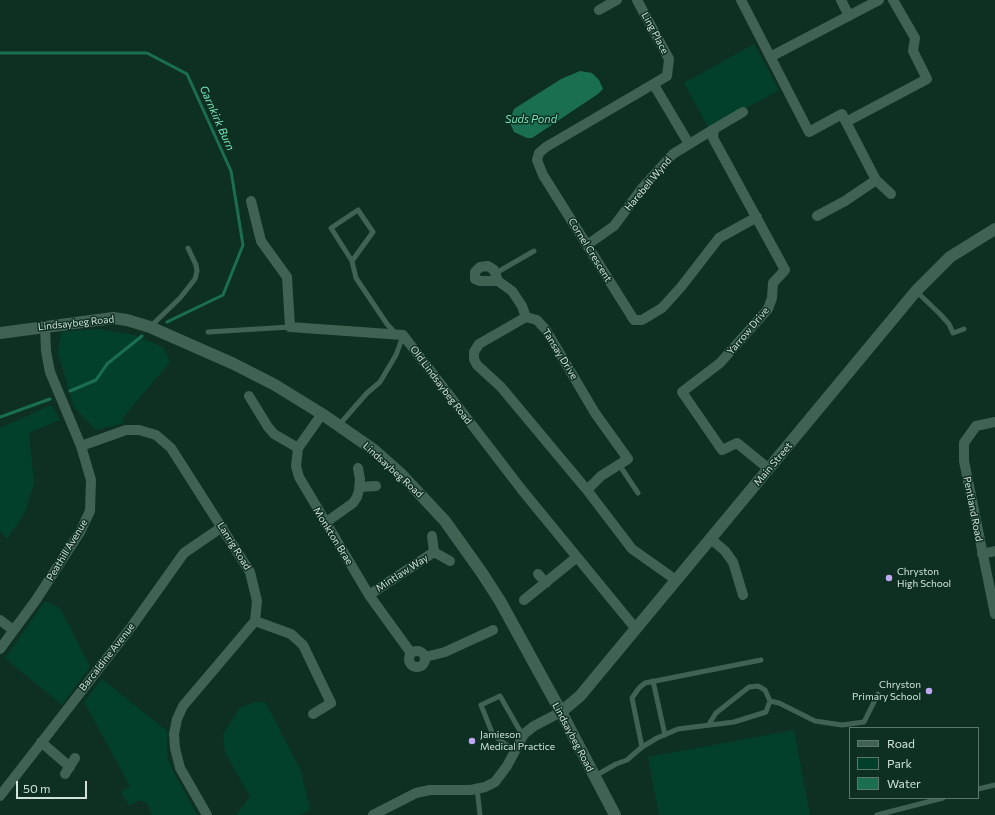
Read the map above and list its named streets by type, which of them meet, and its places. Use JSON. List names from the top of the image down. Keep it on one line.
{"streets":{"main road":["Lindsaybeg Road","Main Street"],"street":["Ling Place","Harebell Wynd","Cornel Crescent","Yarrow Drive","Tansay Drive","Old Lindsaybeg Road","Pentland Road","Monkton Brae","Lanrig Road","Peathill Avenue","Mintlaw Way","Barcaldine Avenue"]},"crossings":[["Ling Place","Cornel Crescent"],["Harebell Wynd","Cornel Crescent"],["Harebell Wynd","Yarrow Drive"],["Cornel Crescent","Yarrow Drive"],["Lindsaybeg Road","Main Street"],["Lindsaybeg Road","Peathill Avenue"],["Yarrow Drive","Main Street"],["Old Lindsaybeg Road","Main Street"],["Monkton Brae","Mintlaw Way"],["Lanrig Road","Peathill Avenue"],["Lanrig Road","Barcaldine Avenue"]],"water":["Garnkirk Burn","Suds Pond"],"places":["Chryston High School","Chryston Primary School","Jamieson Medical Practice"],"legend":["Road","Park","Water"],"scale_bar":"50 m"}
